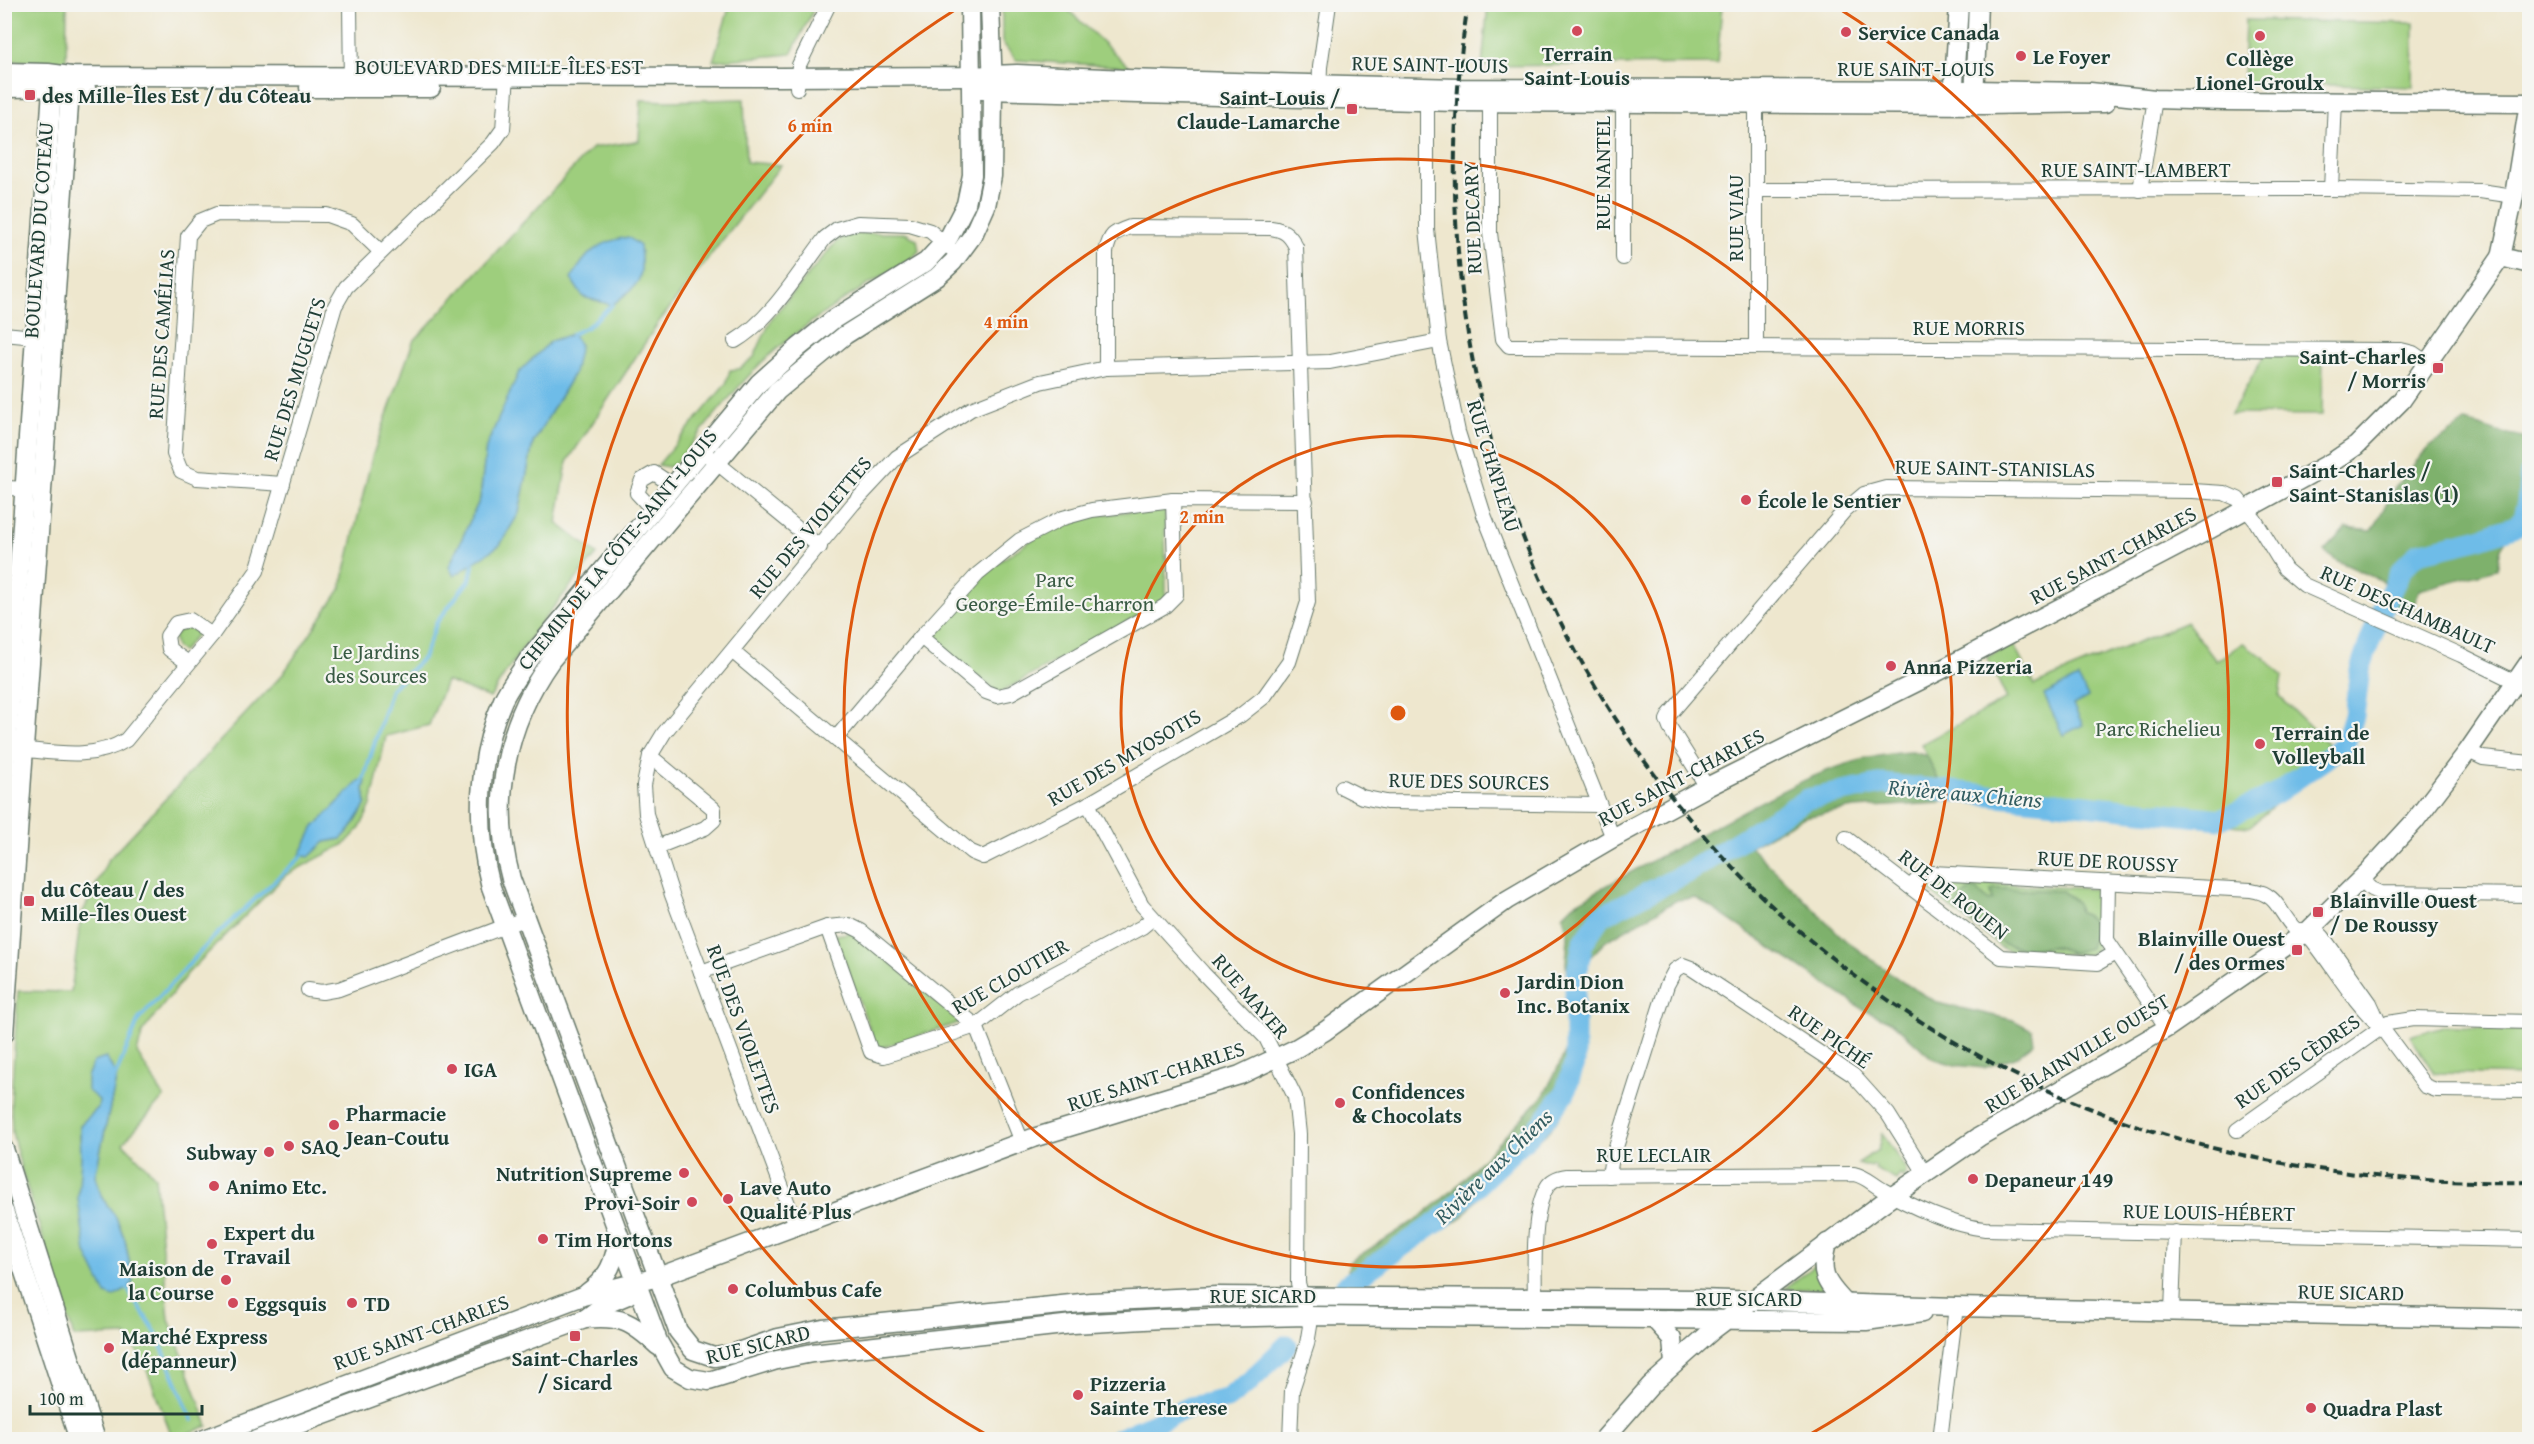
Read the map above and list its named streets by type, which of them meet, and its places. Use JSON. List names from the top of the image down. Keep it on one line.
{"streets":{"street":["RUE SAINT-LOUIS","BOULEVARD DES MILLE-ÎLES EST","RUE SAINT-LAMBERT","RUE NANTEL","RUE DECARY","RUE VIAU","BOULEVARD DU COTEAU","RUE MORRIS","RUE DES CAMÉLIAS","RUE DES MUGUETS","RUE CHAPLEAU","RUE SAINT-STANISLAS","RUE DES VIOLETTES","CHEMIN DE LA CÔTE-SAINT-LOUIS","RUE SAINT-CHARLES","RUE DESCHAMBAULT","RUE DES MYOSOTIS","RUE DES SOURCES","RUE DE ROUSSY","RUE DE ROUEN","RUE CLOUTIER","RUE MAYER","RUE PICHÉ","RUE BLAINVILLE OUEST","RUE DES CÈDRES","RUE LECLAIR","RUE LOUIS-HÉBERT","RUE SICARD"]},"crossings":[["RUE SAINT-LOUIS","BOULEVARD DES MILLE-ÎLES EST"],["RUE SAINT-LOUIS","RUE NANTEL"],["RUE SAINT-LOUIS","RUE DECARY"],["RUE SAINT-LOUIS","RUE VIAU"],["RUE SAINT-LOUIS","RUE CHAPLEAU"],["RUE SAINT-LOUIS","CHEMIN DE LA CÔTE-SAINT-LOUIS"],["RUE SAINT-LOUIS","RUE SAINT-CHARLES"],["BOULEVARD DES MILLE-ÎLES EST","BOULEVARD DU COTEAU"],["BOULEVARD DES MILLE-ÎLES EST","RUE DES MUGUETS"],["BOULEVARD DES MILLE-ÎLES EST","CHEMIN DE LA CÔTE-SAINT-LOUIS"],["RUE SAINT-LAMBERT","RUE VIAU"],["RUE SAINT-LAMBERT","RUE SAINT-CHARLES"],["RUE DECARY","RUE MORRIS"],["RUE VIAU","RUE MORRIS"],["BOULEVARD DU COTEAU","RUE DES MUGUETS"],["RUE MORRIS","RUE SAINT-CHARLES"],["RUE DES CAMÉLIAS","RUE DES MUGUETS"],["RUE CHAPLEAU","RUE DES VIOLETTES"],["RUE CHAPLEAU","RUE SAINT-CHARLES"],["RUE CHAPLEAU","RUE DES SOURCES"],["RUE SAINT-STANISLAS","RUE SAINT-CHARLES"],["RUE SAINT-STANISLAS","RUE DESCHAMBAULT"],["RUE DES VIOLETTES","RUE SAINT-CHARLES"],["RUE DES VIOLETTES","RUE DES MYOSOTIS"],["CHEMIN DE LA CÔTE-SAINT-LOUIS","RUE SAINT-CHARLES"],["CHEMIN DE LA CÔTE-SAINT-LOUIS","RUE SICARD"],["RUE SAINT-CHARLES","RUE DESCHAMBAULT"],["RUE SAINT-CHARLES","RUE MAYER"],["RUE SAINT-CHARLES","RUE SICARD"],["RUE DESCHAMBAULT","RUE BLAINVILLE OUEST"],["RUE DES MYOSOTIS","RUE MAYER"],["RUE DE ROUSSY","RUE DE ROUEN"],["RUE DE ROUSSY","RUE BLAINVILLE OUEST"],["RUE DE ROUSSY","RUE DES CÈDRES"],["RUE CLOUTIER","RUE MAYER"],["RUE MAYER","RUE SICARD"],["RUE PICHÉ","RUE BLAINVILLE OUEST"],["RUE PICHÉ","RUE LECLAIR"],["RUE BLAINVILLE OUEST","RUE LECLAIR"],["RUE BLAINVILLE OUEST","RUE LOUIS-HÉBERT"],["RUE BLAINVILLE OUEST","RUE SICARD"],["RUE LECLAIR","RUE LOUIS-HÉBERT"],["RUE LECLAIR","RUE SICARD"]],"water":["Rivière aux Chiens"],"parks":["Parc George-Émile-Charron","Le Jardins des Sources","Parc Richelieu"],"places":{"other":["Terrain Saint-Louis","Service Canada","Collège Lionel-Groulx","Le Foyer","École le Sentier","Anna Pizzeria","Terrain de Volleyball","Jardin Dion Inc. Botanix","IGA","Confidences & Chocolats","Pharmacie Jean-Coutu","SAQ","Subway","Nutrition Supreme","Depaneur 149","Animo Etc.","Lave Auto Qualité Plus","Provi-Soir","Tim Hortons","Expert du Travail","Maison de la Course","Columbus Cafe","Eggsquis","TD","Marché Express (dépanneur)","Pizzeria Sainte Therese","Quadra Plast"],"transit":["des Mille-Îles Est / du Côteau","Saint-Louis / Claude-Lamarche","Saint-Charles / Morris","Saint-Charles / Saint-Stanislas (1)","du Côteau / des Mille-Îles Ouest","Blainville Ouest / De Roussy","Blainville Ouest / des Ormes","Saint-Charles / Sicard"]},"scale_bar":"100 m","rings":["6 min","4 min","2 min"]}
